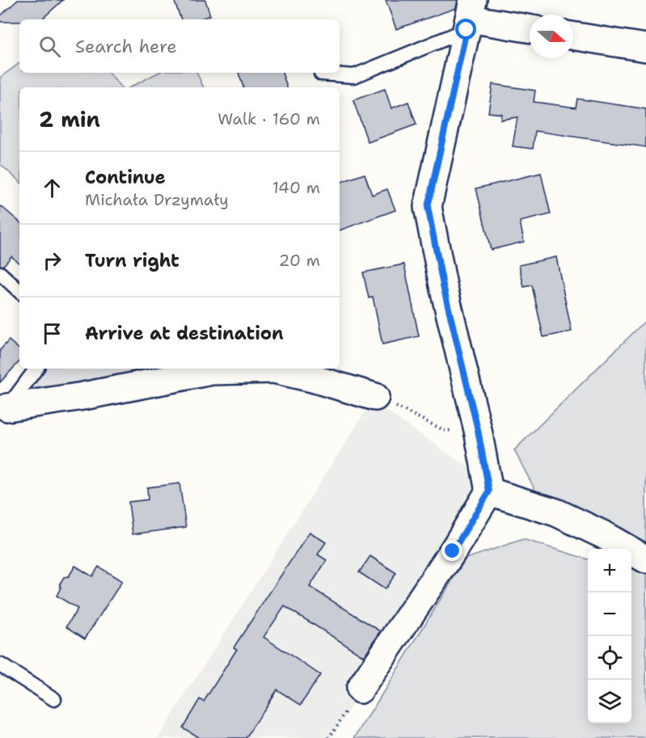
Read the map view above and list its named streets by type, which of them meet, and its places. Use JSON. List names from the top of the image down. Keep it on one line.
{"north":"right","page":{"search":"Search here","heading":["2 min","Walk · 160 m"],"list":[["Continue","Michała Drzymały","140 m"],["Turn right","20 m"],"Arrive at destination"],"map_buttons":["+","−"]}}
